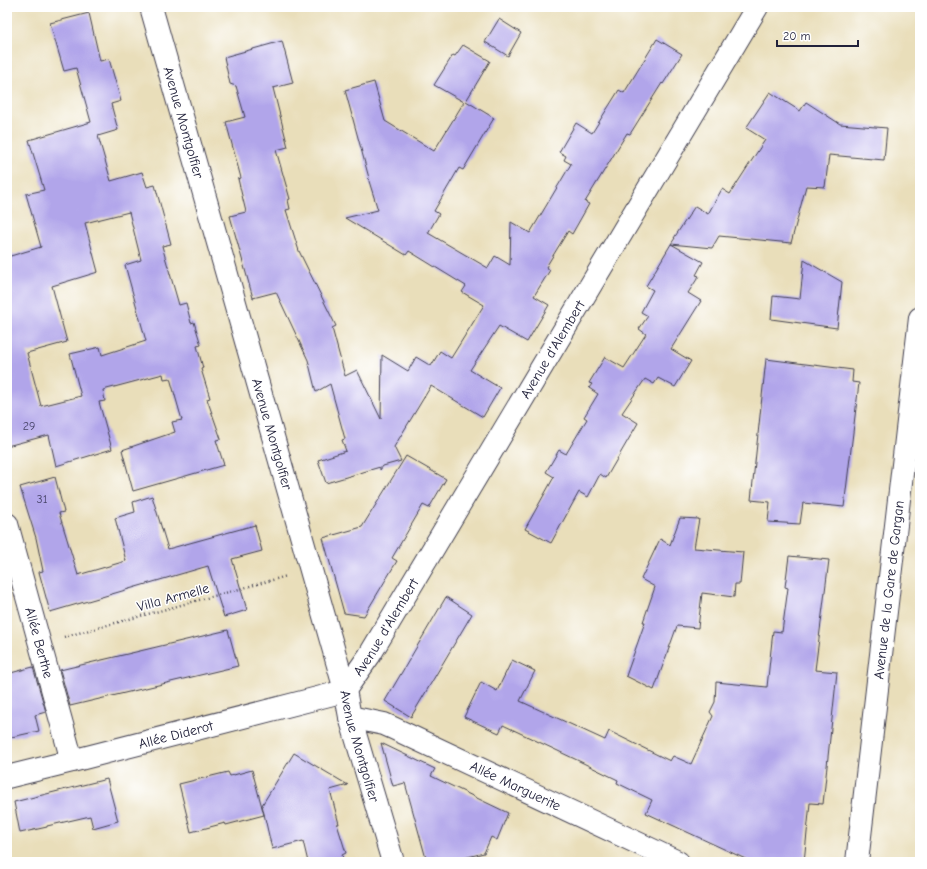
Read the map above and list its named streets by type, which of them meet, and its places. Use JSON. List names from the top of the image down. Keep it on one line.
{"streets":{"street":["Avenue Montgolfier","Avenue d'Alembert","Avenue de la Gare de Gargan","Allée Berthe","Allée Diderot","Allée Marguerite"],"path":["Villa Armelle"]},"crossings":[["Avenue Montgolfier","Avenue d'Alembert"],["Avenue Montgolfier","Villa Armelle"],["Avenue Montgolfier","Allée Diderot"],["Avenue Montgolfier","Allée Marguerite"],["Avenue d'Alembert","Allée Diderot"],["Villa Armelle","Allée Berthe"],["Allée Berthe","Allée Diderot"]],"house_numbers":["29","31"],"scale_bar":"20 m"}
